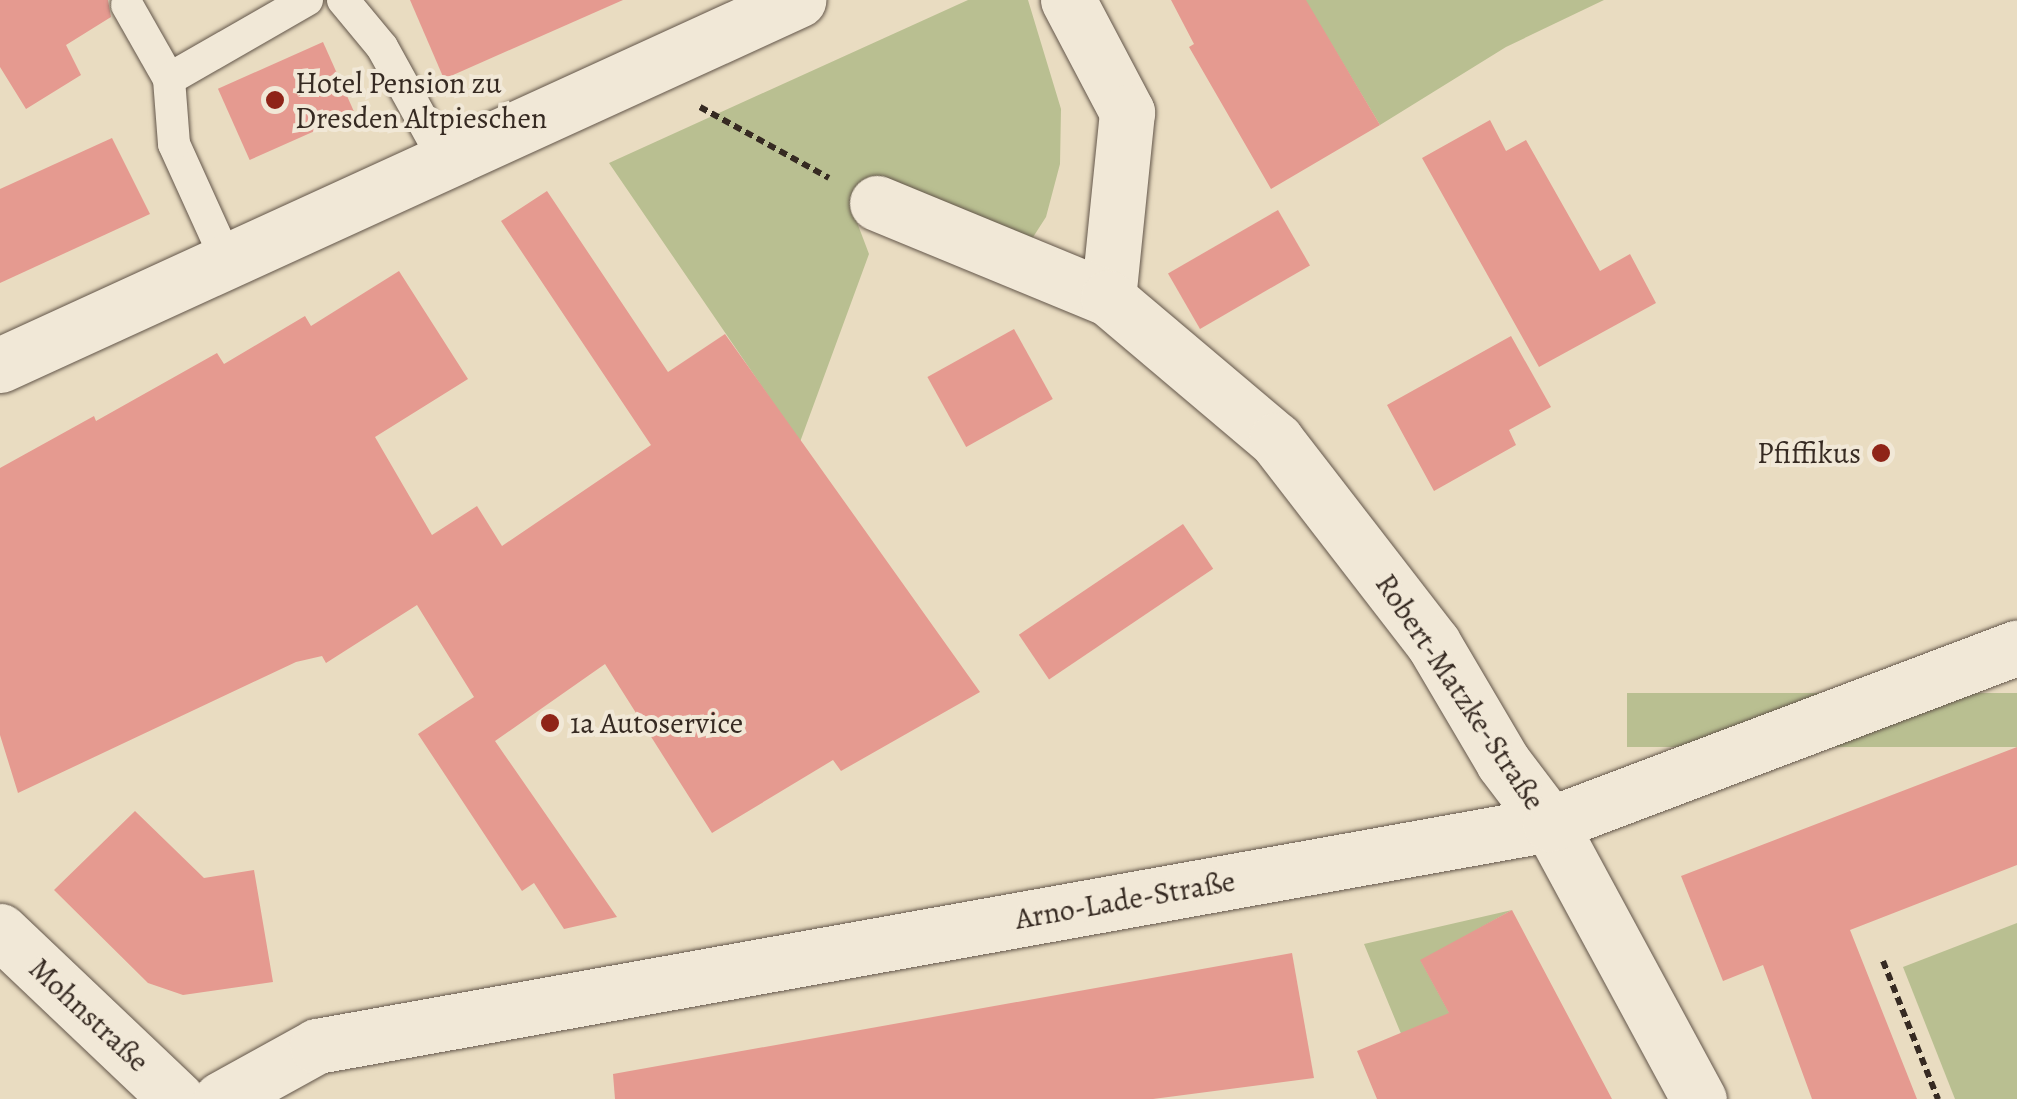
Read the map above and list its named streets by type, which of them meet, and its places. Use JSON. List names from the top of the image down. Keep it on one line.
{"streets":{"street":["Robert-Matzke-Straße","Arno-Lade-Straße","Mohnstraße"]},"crossings":[["Robert-Matzke-Straße","Arno-Lade-Straße"]],"places":["Hotel Pension zu Dresden Altpieschen","Pfiffikus","1a Autoservice"]}
